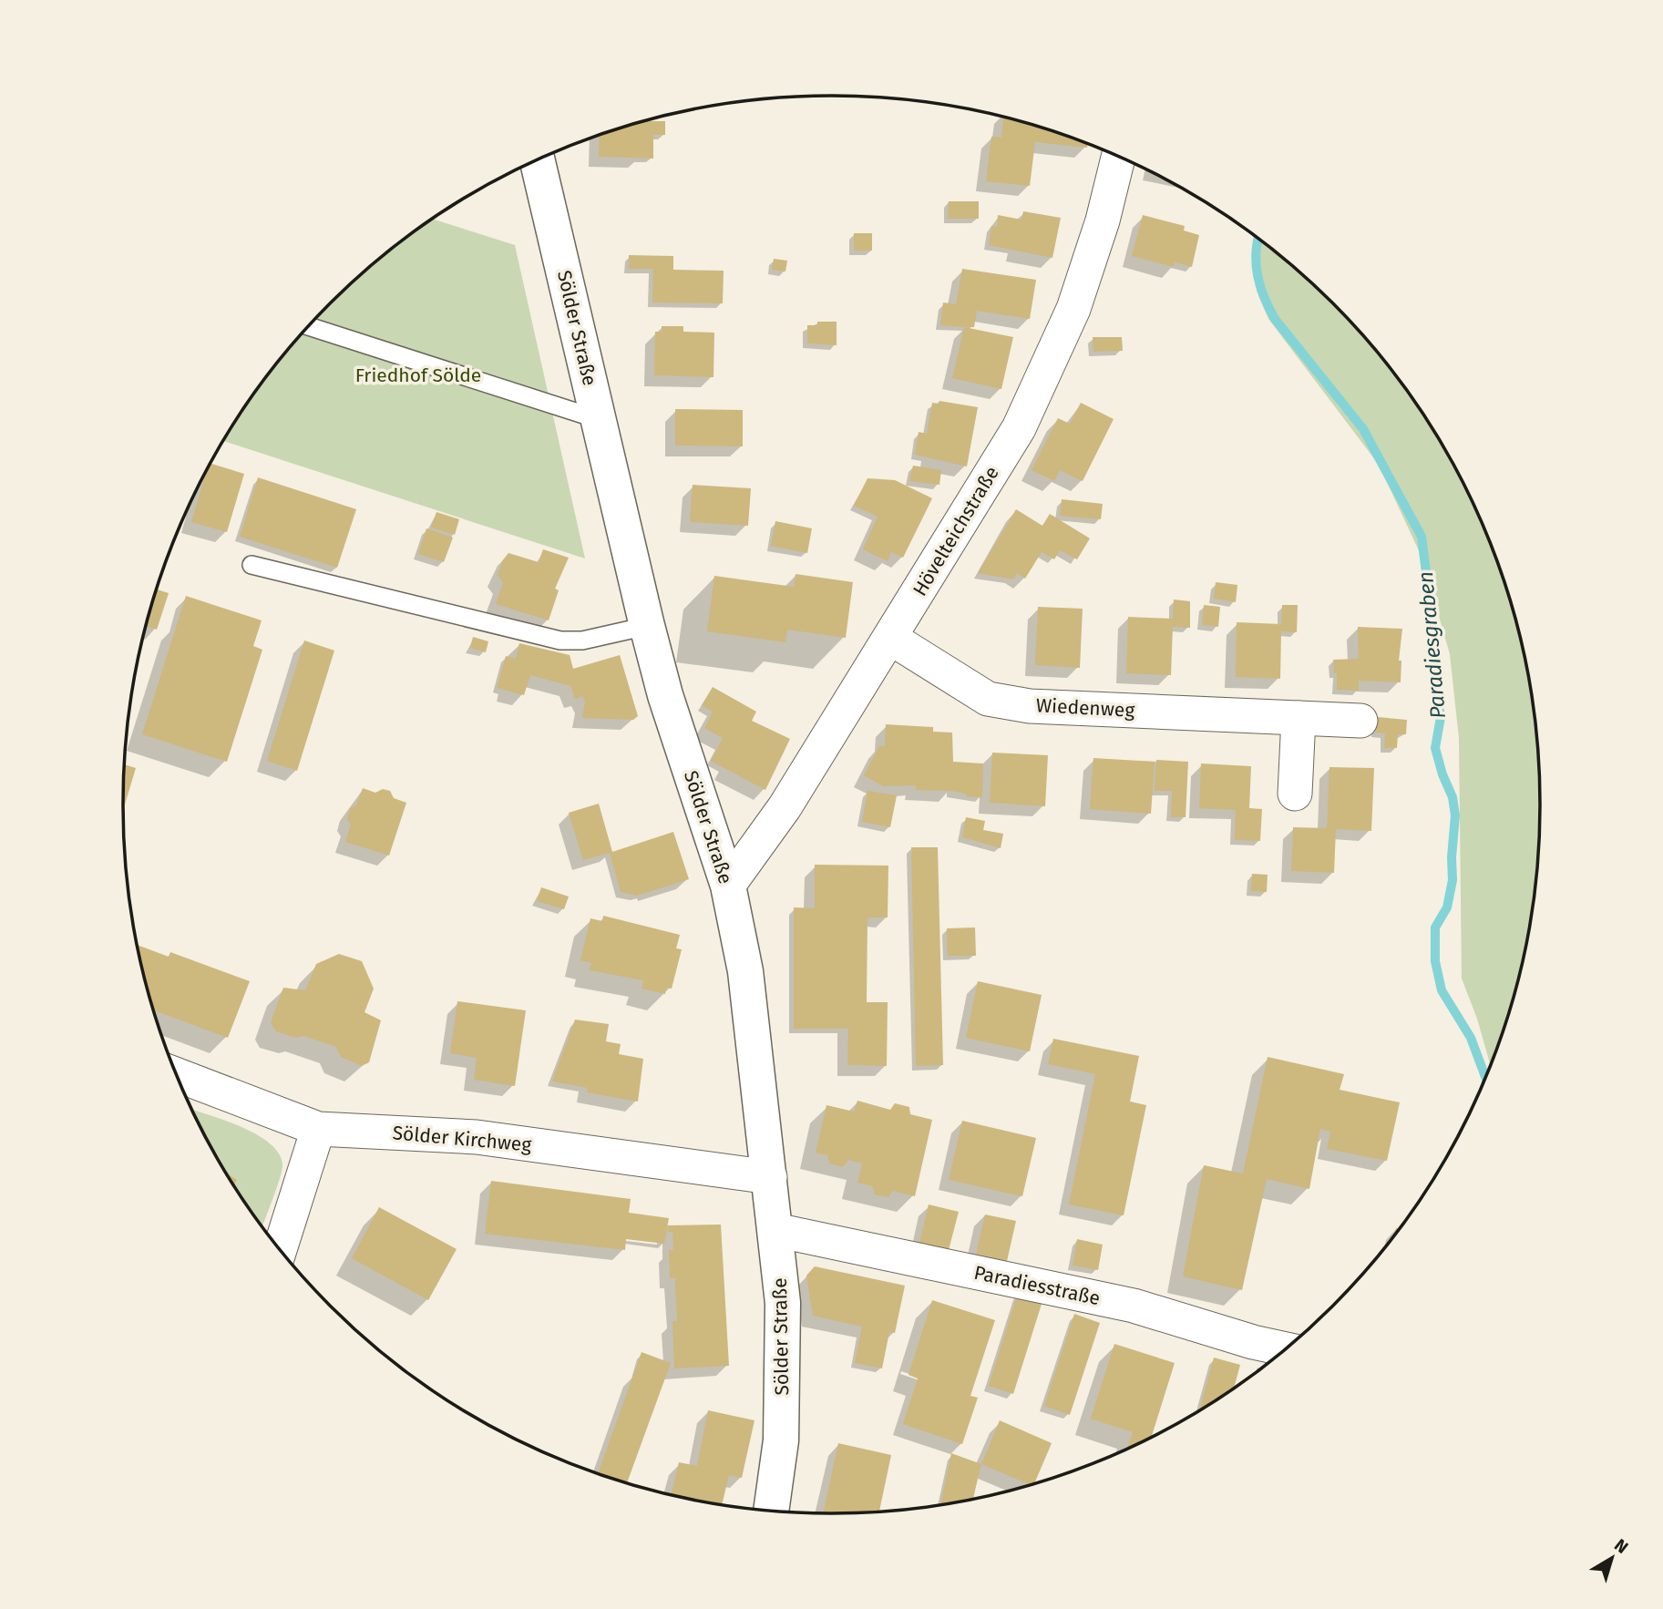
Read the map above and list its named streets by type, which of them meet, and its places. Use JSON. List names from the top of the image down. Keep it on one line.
{"streets":{"main road":["Sölder Straße"],"street":["Hövelteichstraße","Wiedenweg","Sölder Kirchweg","Paradiesstraße"]},"crossings":[["Sölder Straße","Hövelteichstraße"],["Sölder Straße","Sölder Kirchweg"],["Sölder Straße","Paradiesstraße"],["Hövelteichstraße","Wiedenweg"]],"water":["Paradiesgraben"],"parks":["Friedhof Sölde"],"north":"top right"}
